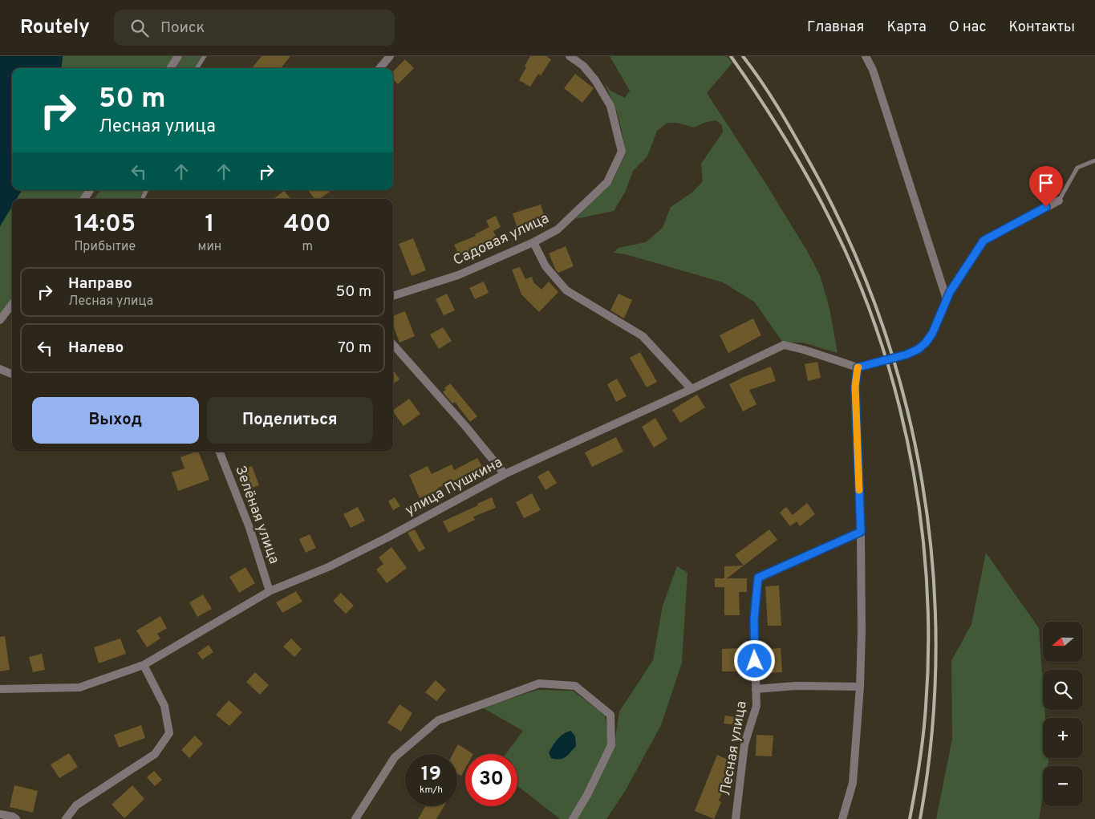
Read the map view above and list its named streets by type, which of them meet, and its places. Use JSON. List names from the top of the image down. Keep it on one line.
{"streets":{"street":["Садовая улица","улица Пушкина","Зелёная улица","Лесная улица"]},"crossings":[["улица Пушкина","Зелёная улица"]],"north":"left","page":{"header":"Routely","search":"Поиск","nav":["Главная","Карта","О нас","Контакты"],"turn":["50 m","Лесная улица"],"eta":["14:05","Прибытие","1","мин","400","m"],"list":[{"name":"Направо","note":"Лесная улица","value":"50 m"},{"name":"Налево","value":"70 m"}],"buttons":["Выход","Поделиться"],"map_buttons":["+","−"],"speed":"19 km/h","limit":"30"}}
